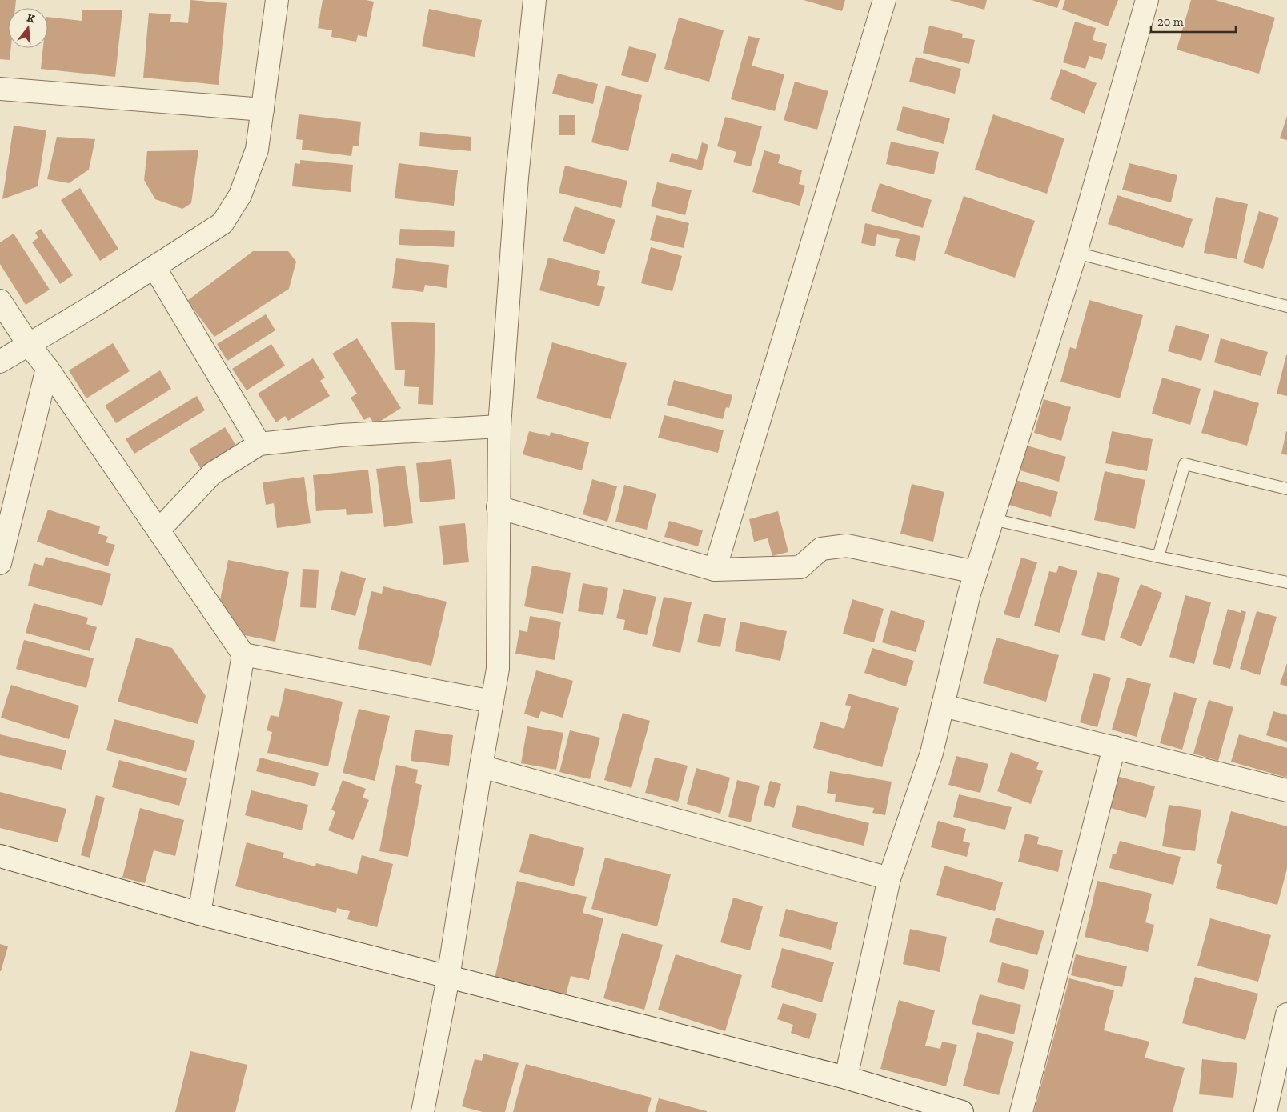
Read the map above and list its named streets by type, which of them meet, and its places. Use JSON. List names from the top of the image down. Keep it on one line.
{"scale_bar":"20 m","north":"top"}
